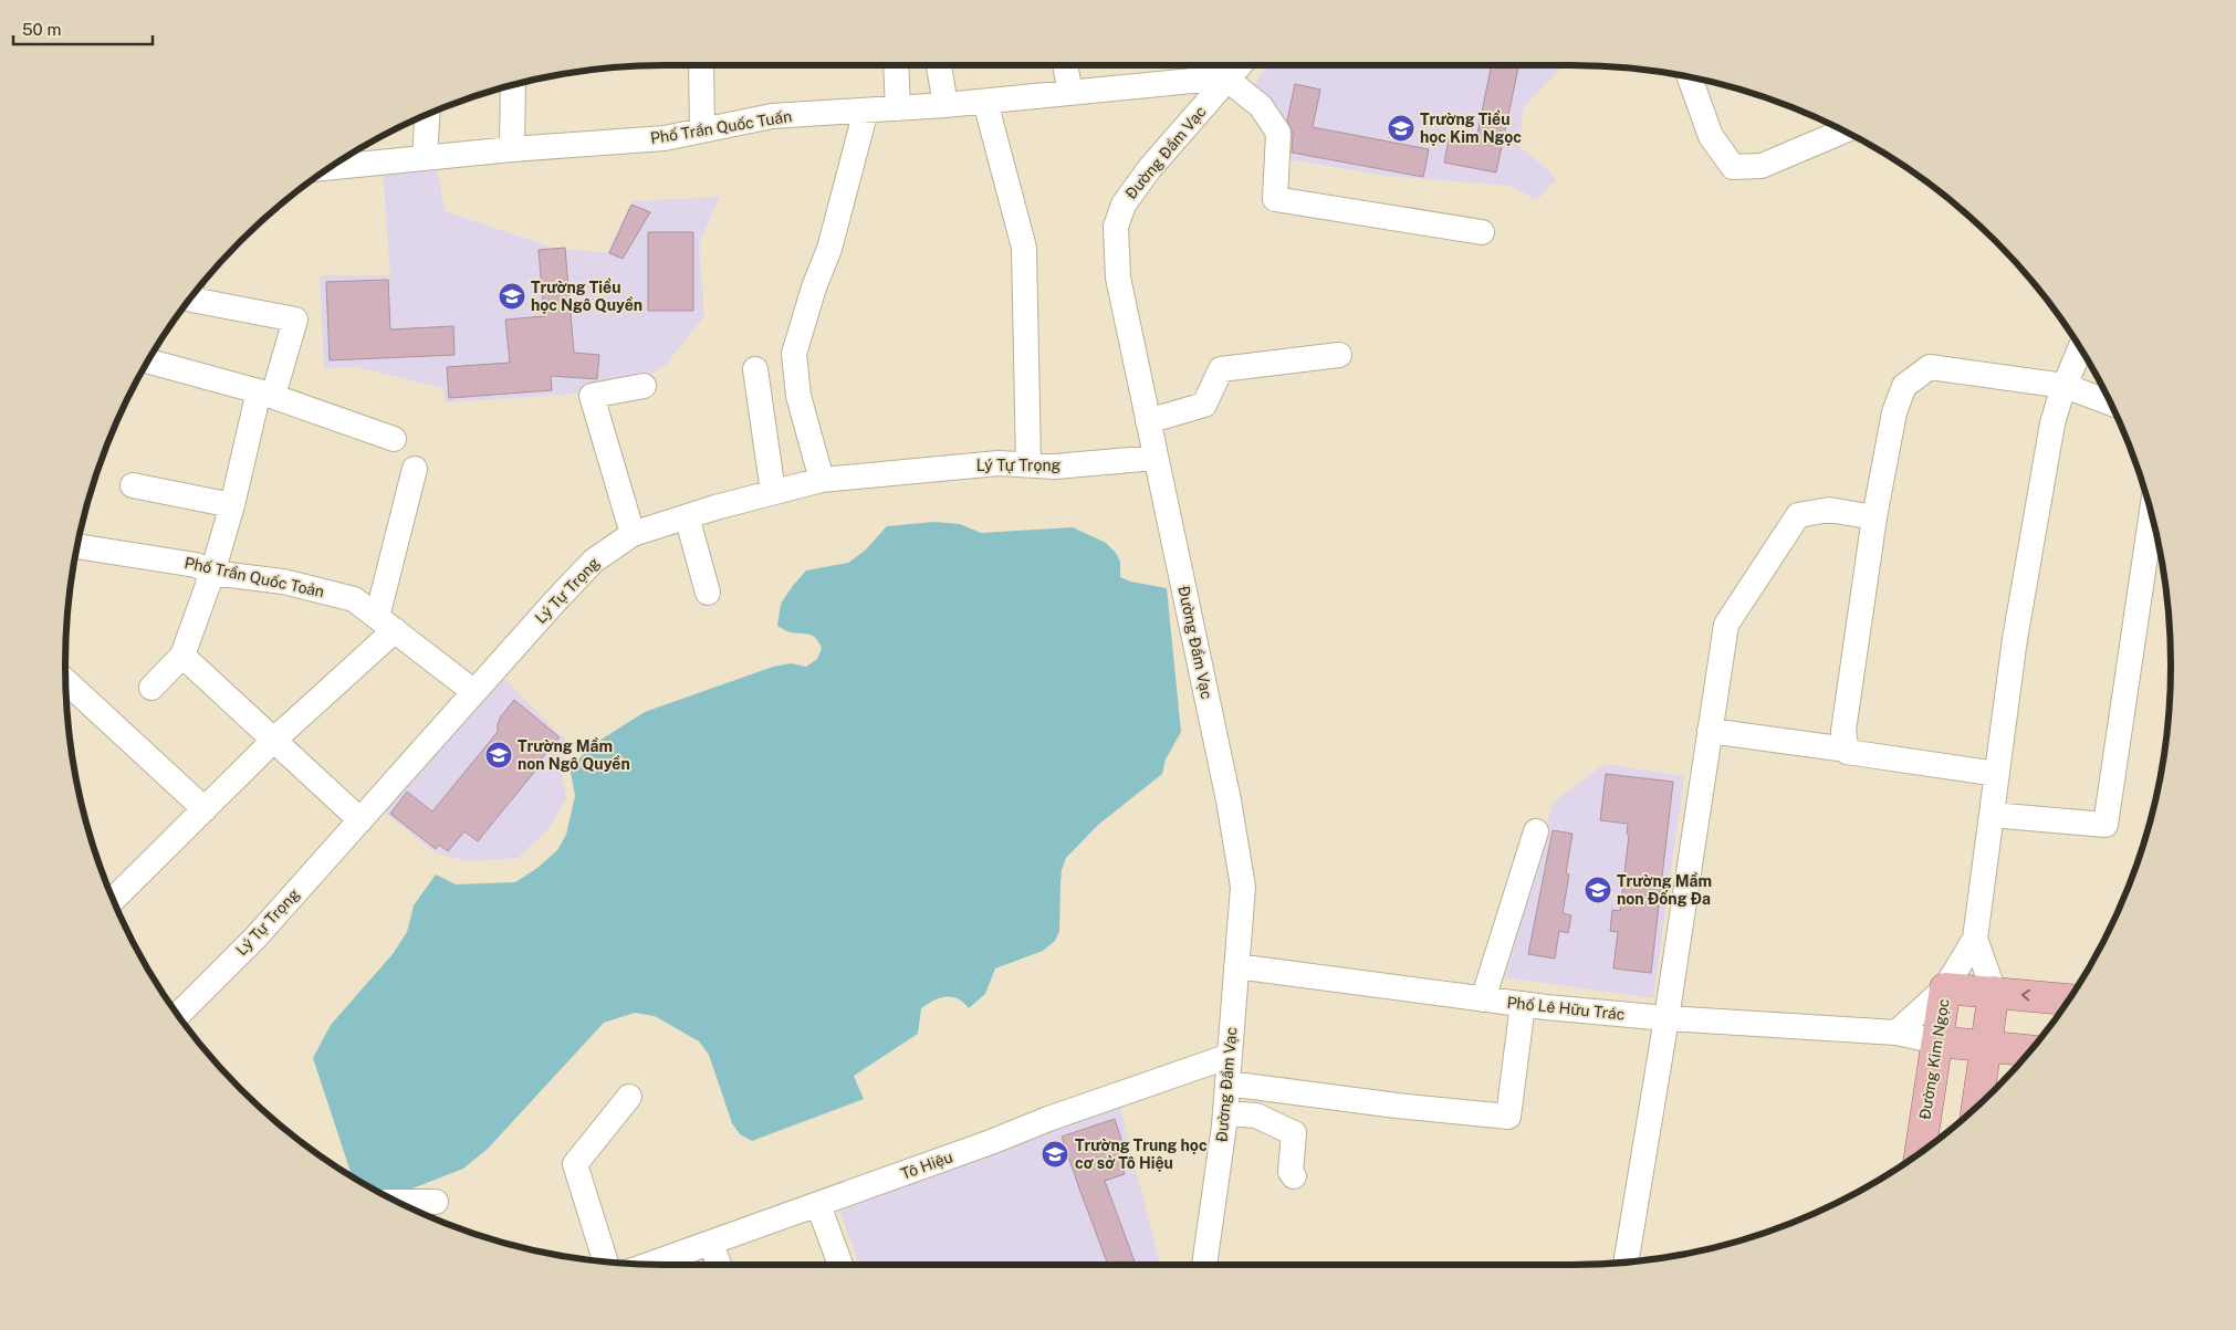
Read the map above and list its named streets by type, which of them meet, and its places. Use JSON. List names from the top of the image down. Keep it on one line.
{"streets":{"main road":["Đường Kim Ngọc"],"street":["Phố Trần Quốc Tuấn","Đường Đầm Vạc","Lý Tự Trọng","Phố Trần Quốc Toản","Phố Lê Hữu Trác","Tô Hiệu"]},"crossings":[["Phố Trần Quốc Tuấn","Đường Đầm Vạc"],["Đường Đầm Vạc","Lý Tự Trọng"],["Đường Đầm Vạc","Phố Lê Hữu Trác"],["Đường Đầm Vạc","Tô Hiệu"],["Lý Tự Trọng","Phố Trần Quốc Toản"],["Phố Lê Hữu Trác","Đường Kim Ngọc"]],"places":{"school or university":["Trường Tiểu học Kim Ngọc","Trường Tiểu học Ngô Quyền","Trường Mầm non Ngô Quyền","Trường Mầm non Đống Đa","Trường Trung học cơ sở Tô Hiệu"]},"scale_bar":"50 m"}
